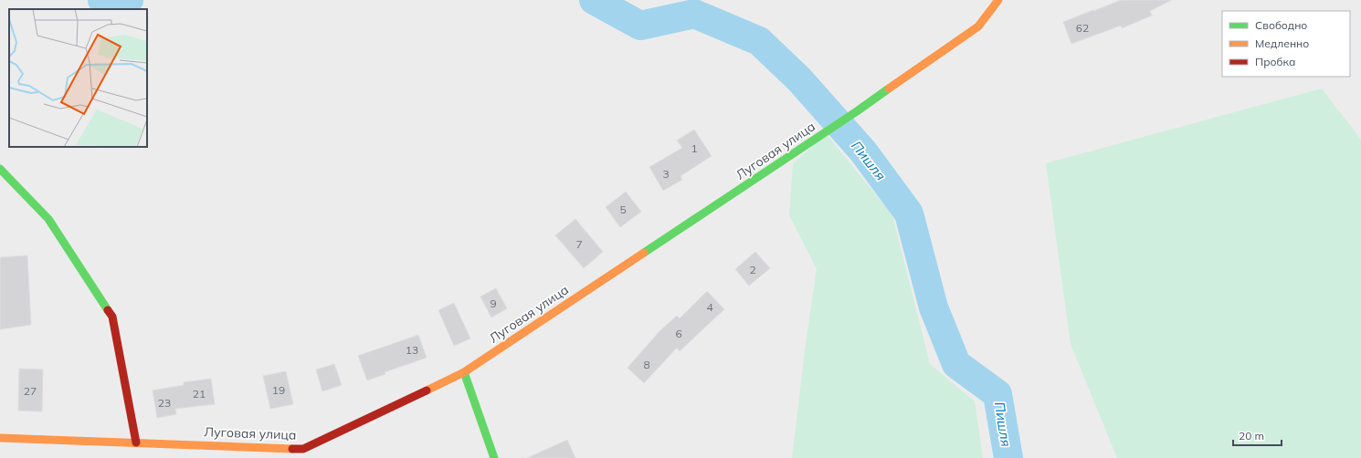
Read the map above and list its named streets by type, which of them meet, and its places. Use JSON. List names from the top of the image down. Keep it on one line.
{"streets":{"street":["Луговая улица"]},"water":["Пишля"],"house_numbers":["62","1","3","5","7","2","9","4","6","13","8","19","27","21","23"],"legend":["Свободно","Медленно","Пробка"],"scale_bar":"20 m"}
